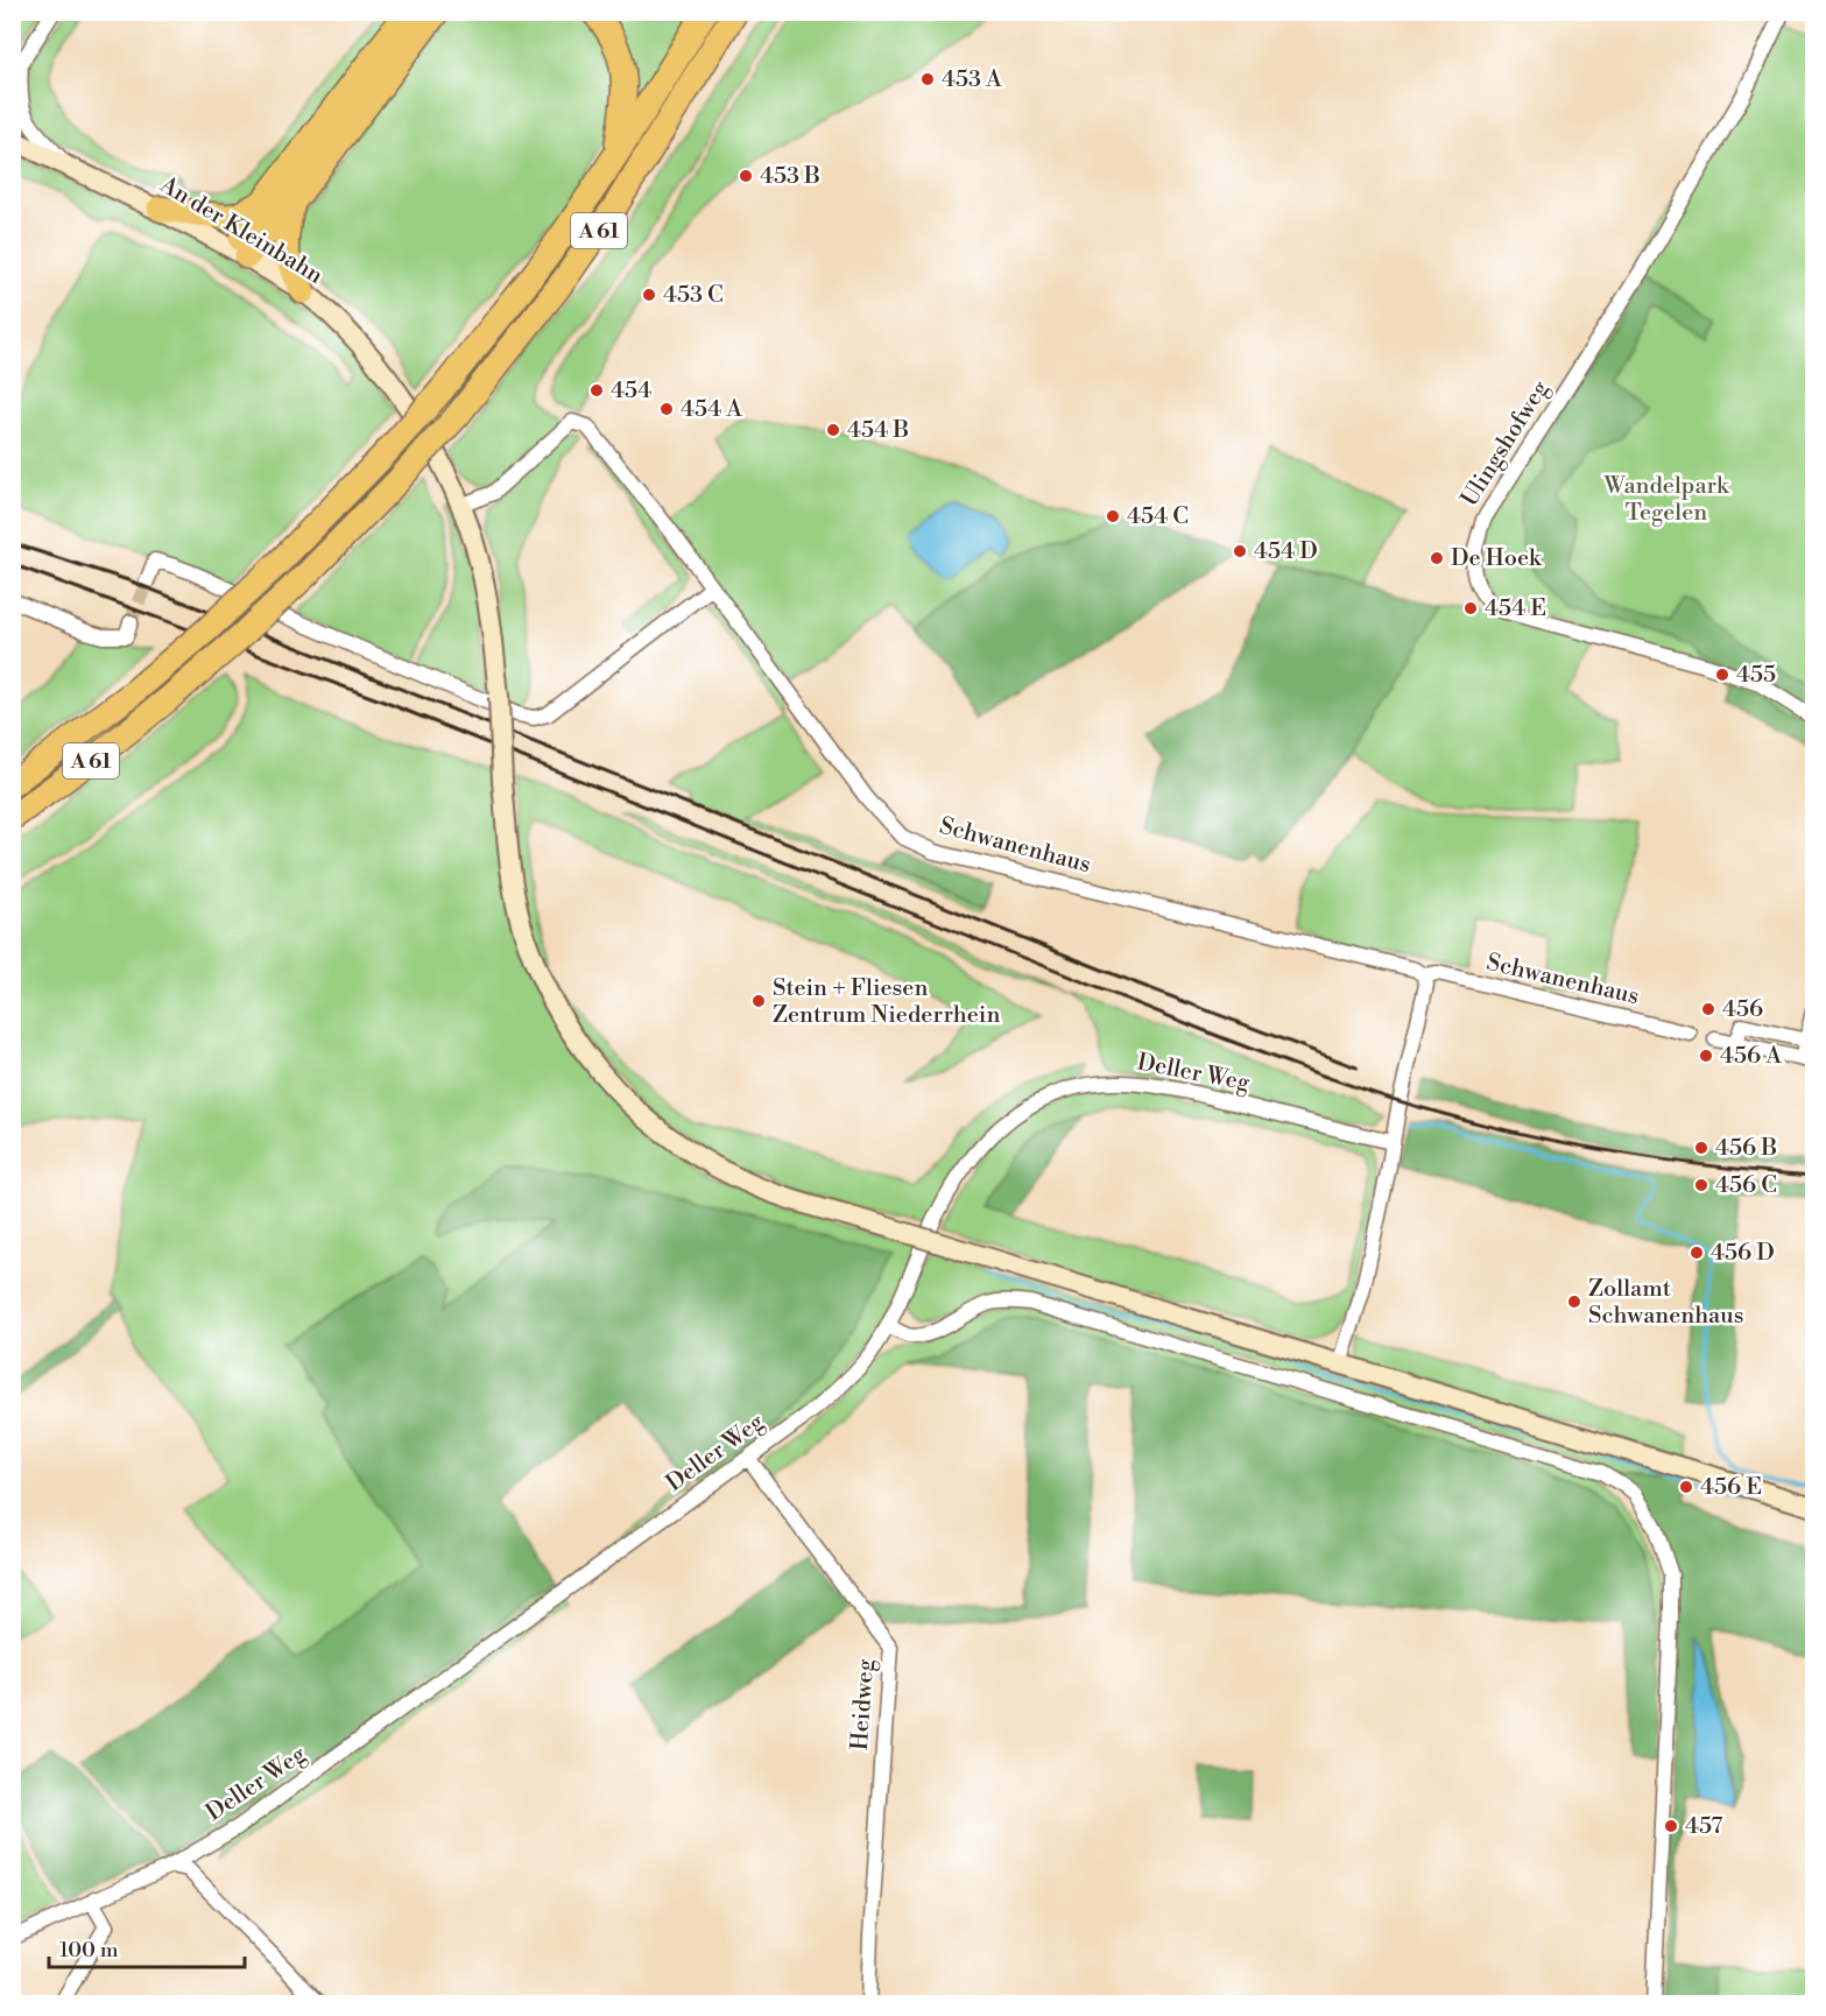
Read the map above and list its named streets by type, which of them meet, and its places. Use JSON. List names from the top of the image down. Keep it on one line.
{"streets":{"highway":["A 61"],"main road":["An der Kleinbahn"],"street":["Ulingshofweg","Schwanenhaus","Deller Weg","Heidweg"]},"crossings":[["An der Kleinbahn","Schwanenhaus"],["Deller Weg","Heidweg"]],"parks":["Wandelpark Tegelen"],"places":["453 A","453 B","453 C","454","454 A","454 B","454 C","454 D","De Hoek","454 E","455","Stein + Fliesen Zentrum Niederrhein","456","456 A","456 B","456 C","456 D","Zollamt Schwanenhaus","456 E","457"],"scale_bar":"100 m"}
